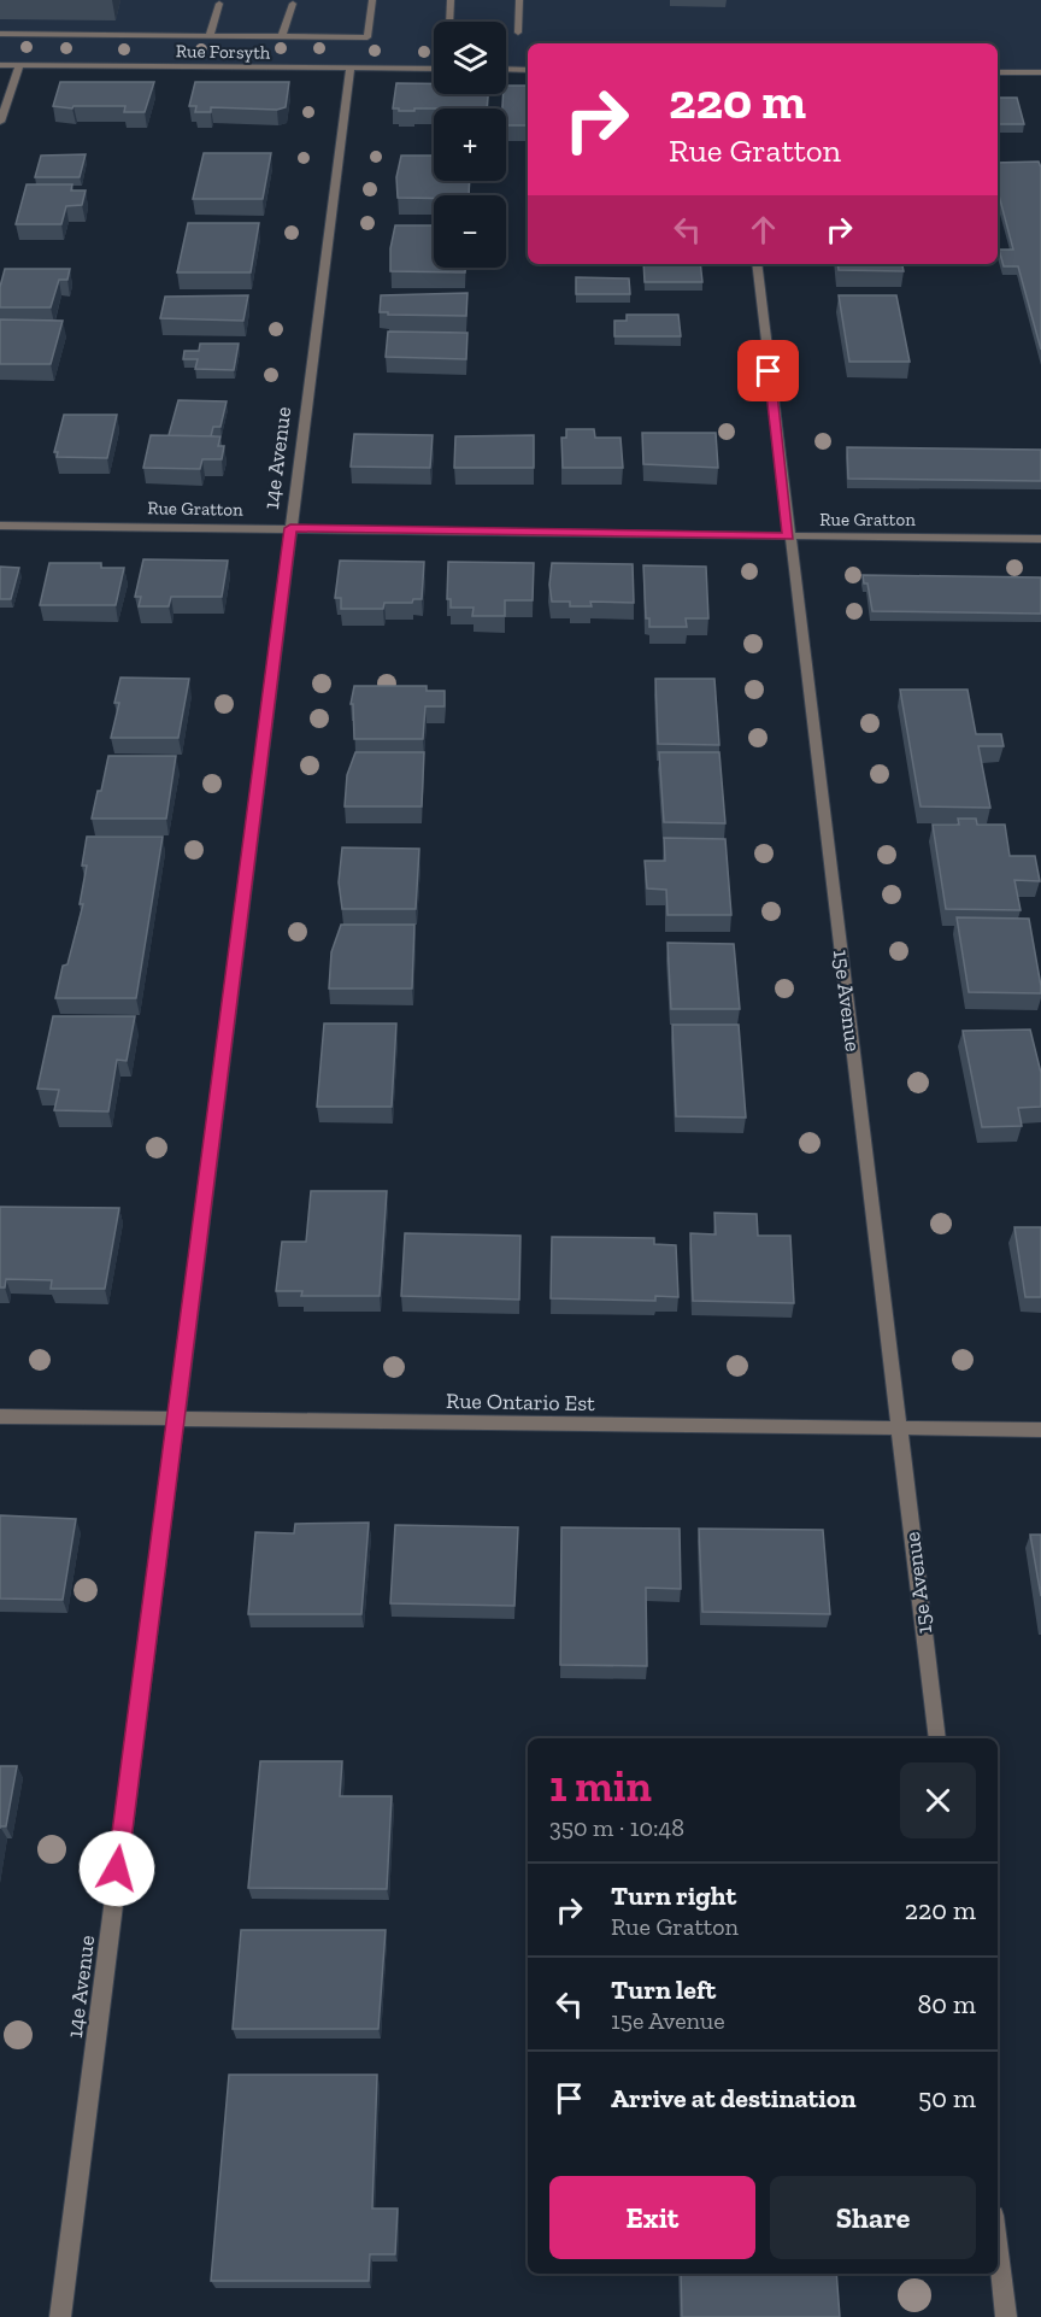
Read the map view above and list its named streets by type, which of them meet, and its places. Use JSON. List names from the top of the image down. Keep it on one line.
{"streets":{"street":["Rue Forsyth","14e Avenue","Rue Gratton","15e Avenue","Rue Ontario Est"]},"crossings":[["Rue Forsyth","14e Avenue"],["14e Avenue","Rue Gratton"],["14e Avenue","Rue Ontario Est"],["Rue Gratton","15e Avenue"],["15e Avenue","Rue Ontario Est"]],"page":{"map_buttons":["+","−"],"turn":["220 m","Rue Gratton"],"heading":["1 min","350 m · 10:48"],"list":[{"name":"Turn right","note":"Rue Gratton","value":"220 m"},{"name":"Turn left","note":"15e Avenue","value":"80 m"},{"name":"Arrive at destination","value":"50 m"}],"buttons":["Exit","Share"]}}
